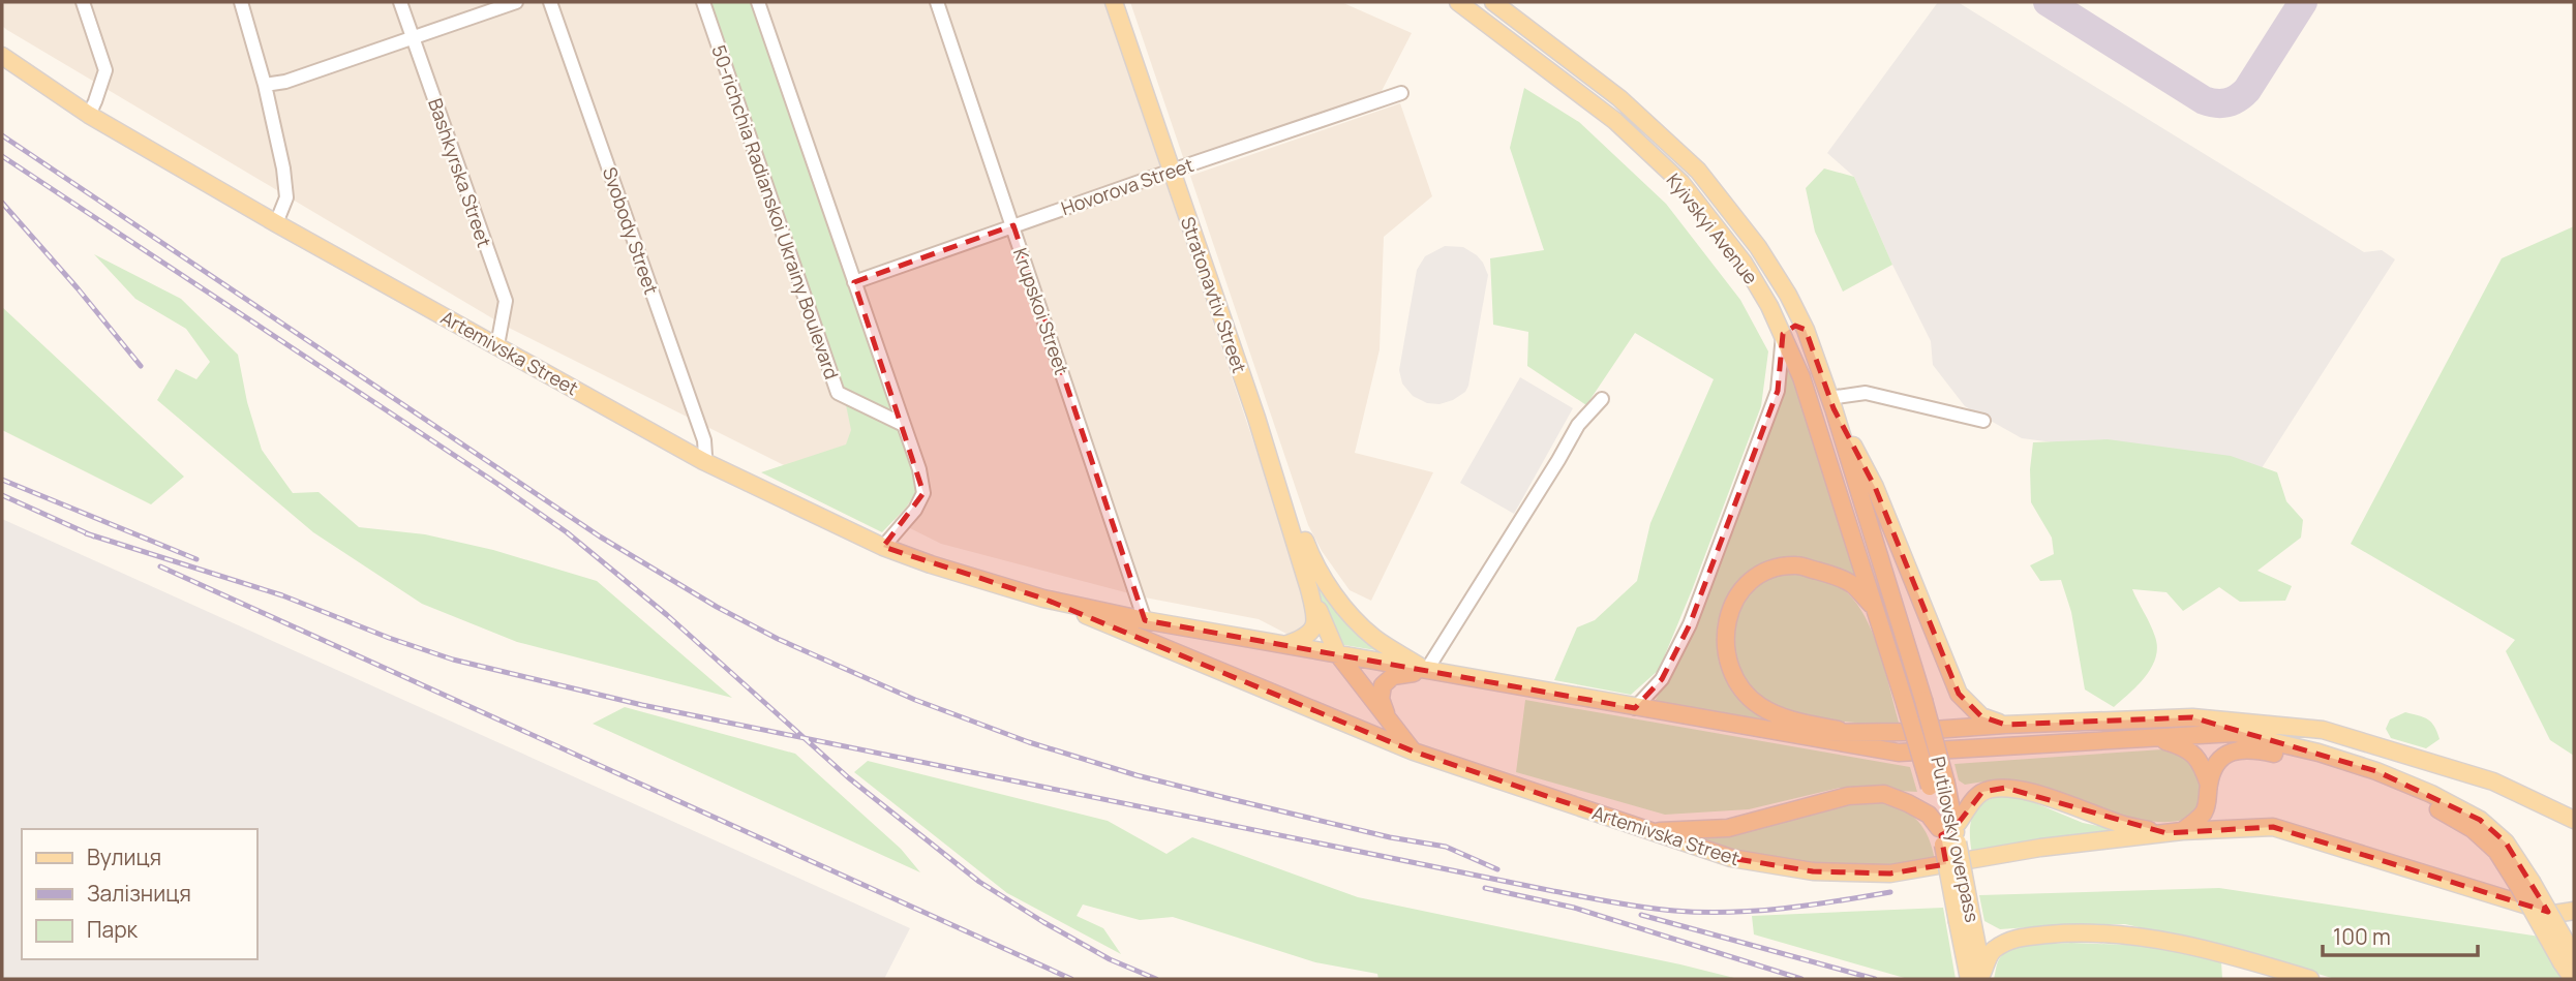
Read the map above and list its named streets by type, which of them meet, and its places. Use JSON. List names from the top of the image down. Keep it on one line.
{"streets":{"main road":["Kyivskyi Avenue","Stratonavtiv Street","Artemivska Street","Putilovsky overpass"],"street":["Bashkyrska Street","Hovorova Street","50-richchia Radianskoi Ukrainy Boulevard","Svobody Street","Krupskoi Street"]},"crossings":[["Bashkyrska Street","Artemivska Street"],["Hovorova Street","Stratonavtiv Street"],["Hovorova Street","Krupskoi Street"],["Kyivskyi Avenue","Putilovsky overpass"],["Svobody Street","Artemivska Street"],["Krupskoi Street","Artemivska Street"]],"legend":["Вулиця","Залізниця","Парк"],"scale_bar":"100 m"}
